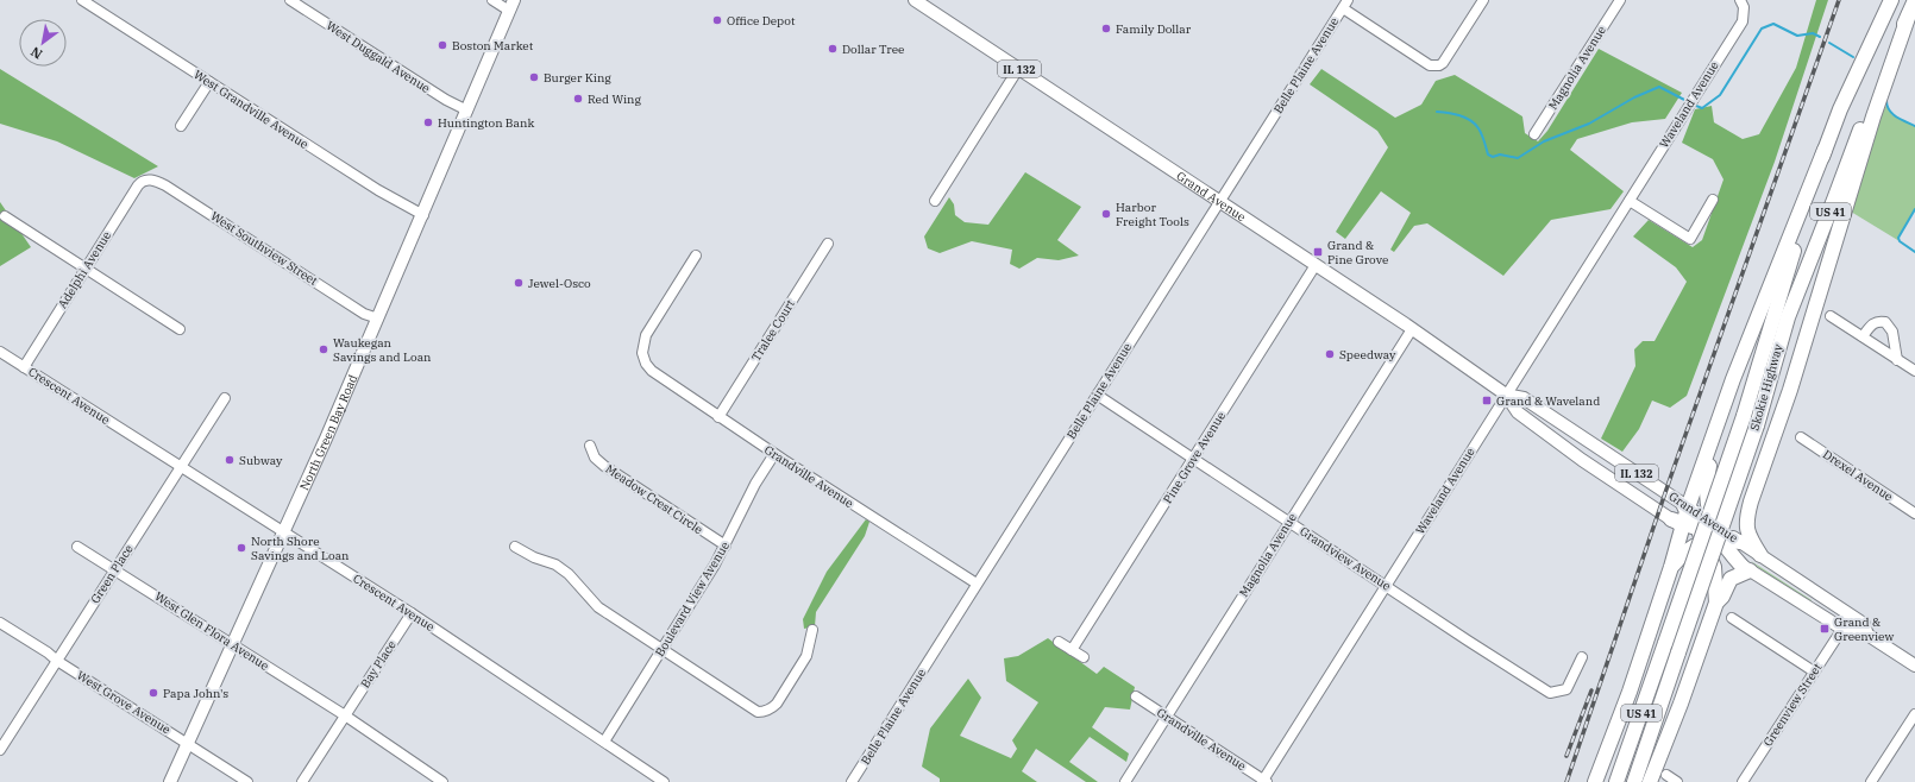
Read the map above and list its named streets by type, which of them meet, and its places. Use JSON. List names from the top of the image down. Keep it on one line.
{"streets":{"highway":["US 41","Skokie Highway"],"main road":["IL 132","Grand Avenue","North Green Bay Road"],"street":["West Duggald Avenue","Belle Plaine Avenue","Magnolia Avenue","Waveland Avenue","West Grandville Avenue","West Southview Street","Adelphi Avenue","Tralee Court","Crescent Avenue","Pine Grove Avenue","Drexel Avenue","Grandville Avenue","Meadow Crest Circle","Grandview Avenue","Green Place","Boulevard View Avenue","West Glen Flora Avenue","Bay Place","West Grove Avenue","Greenview Street"]},"crossings":[["West Duggald Avenue","North Green Bay Road"],["Belle Plaine Avenue","Grand Avenue"],["Belle Plaine Avenue","Grandville Avenue"],["Belle Plaine Avenue","Grandview Avenue"],["Magnolia Avenue","Grand Avenue"],["Magnolia Avenue","Grandville Avenue"],["Magnolia Avenue","Grandview Avenue"],["Waveland Avenue","Grand Avenue"],["Waveland Avenue","Grandville Avenue"],["Waveland Avenue","Grandview Avenue"],["West Grandville Avenue","North Green Bay Road"],["Grand Avenue","Pine Grove Avenue"],["Grand Avenue","Greenview Street"],["West Southview Street","Adelphi Avenue"],["West Southview Street","North Green Bay Road"],["Adelphi Avenue","Crescent Avenue"],["Tralee Court","Grandville Avenue"],["Crescent Avenue","North Green Bay Road"],["Crescent Avenue","Green Place"],["Crescent Avenue","Boulevard View Avenue"],["Crescent Avenue","Bay Place"],["North Green Bay Road","West Glen Flora Avenue"],["North Green Bay Road","West Grove Avenue"],["Pine Grove Avenue","Grandview Avenue"],["Grandville Avenue","Boulevard View Avenue"],["Meadow Crest Circle","Boulevard View Avenue"],["Green Place","West Glen Flora Avenue"],["Green Place","West Grove Avenue"],["West Glen Flora Avenue","Bay Place"]],"places":{"other":["Office Depot","Family Dollar","Boston Market","Dollar Tree","Burger King","Red Wing","Huntington Bank","Harbor Freight Tools","Jewel-Osco","Waukegan Savings and Loan","Speedway","Subway","North Shore Savings and Loan","Papa John's"],"transit":["Grand & Pine Grove","Grand & Waveland","Grand & Greenview"]},"north":"bottom left"}
